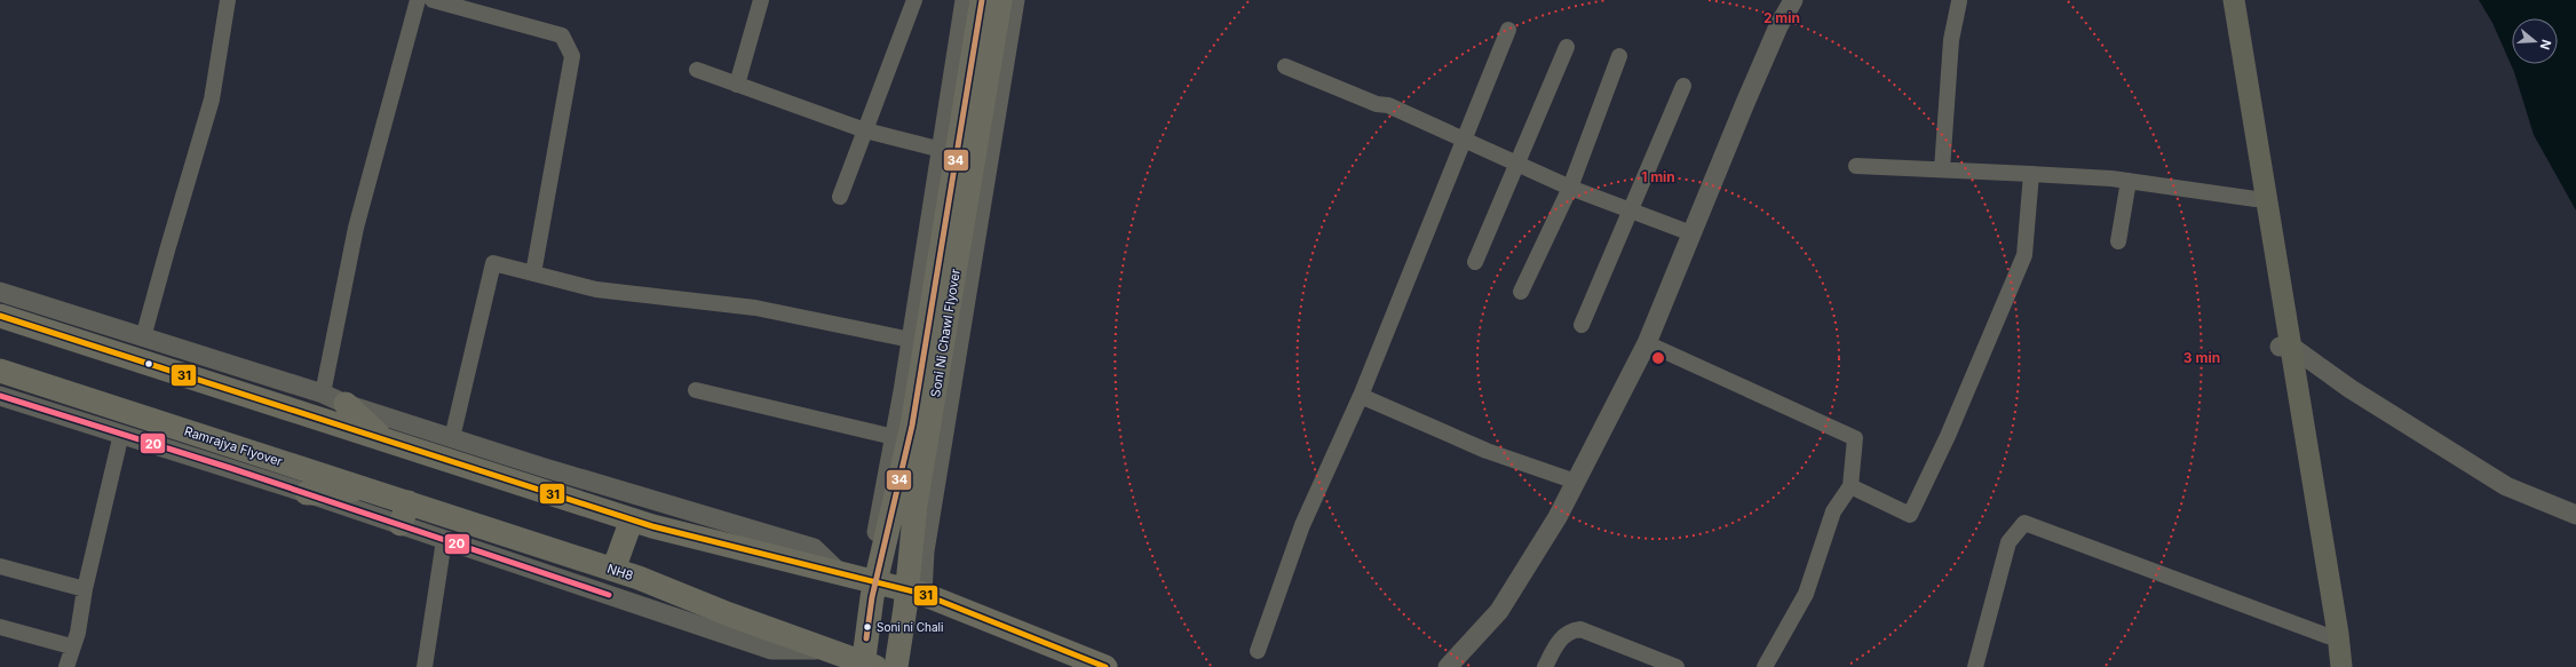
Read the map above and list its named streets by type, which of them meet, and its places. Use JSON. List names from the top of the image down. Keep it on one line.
{"streets":{"main road":["Soni Ni Chawl Flyover","Ramrajya Flyover","NH8"]},"crossings":[["Soni Ni Chawl Flyover","NH8"],["Ramrajya Flyover","NH8"]],"places":["Soni ni Chali"],"lines":["transit line 34","transit line 31","transit line 20"],"north":"right","rings":["2 min","1 min","3 min"]}
